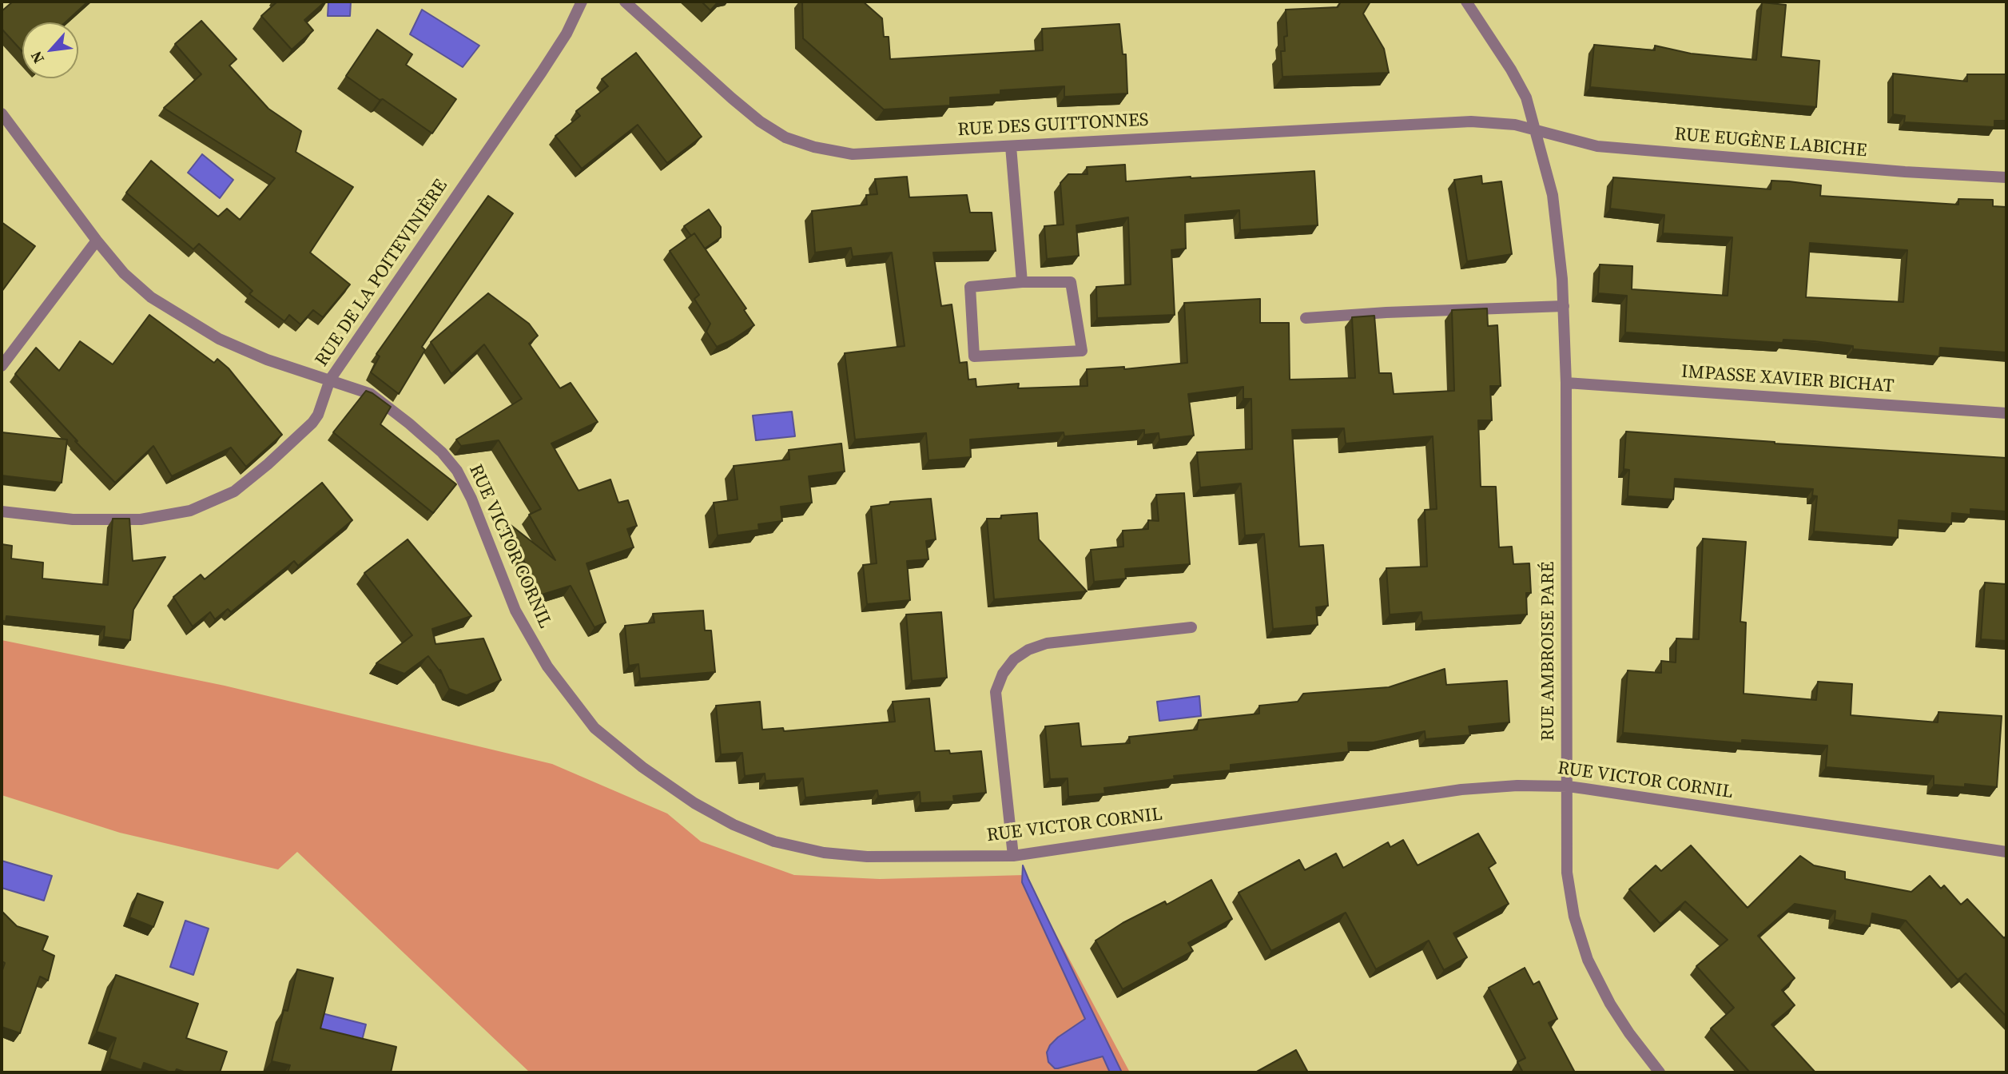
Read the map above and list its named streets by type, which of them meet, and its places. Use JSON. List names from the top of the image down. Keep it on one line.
{"streets":{"street":["RUE DES GUITTONNES","RUE EUGÈNE LABICHE","RUE DE LA POITEVINIÈRE","IMPASSE XAVIER BICHAT","RUE VICTOR CORNIL","RUE AMBROISE PARÉ"]},"crossings":[["RUE DES GUITTONNES","RUE EUGÈNE LABICHE"],["RUE DES GUITTONNES","RUE AMBROISE PARÉ"],["RUE EUGÈNE LABICHE","RUE AMBROISE PARÉ"],["RUE DE LA POITEVINIÈRE","RUE VICTOR CORNIL"],["IMPASSE XAVIER BICHAT","RUE AMBROISE PARÉ"],["RUE VICTOR CORNIL","RUE AMBROISE PARÉ"]],"north":"bottom left"}
